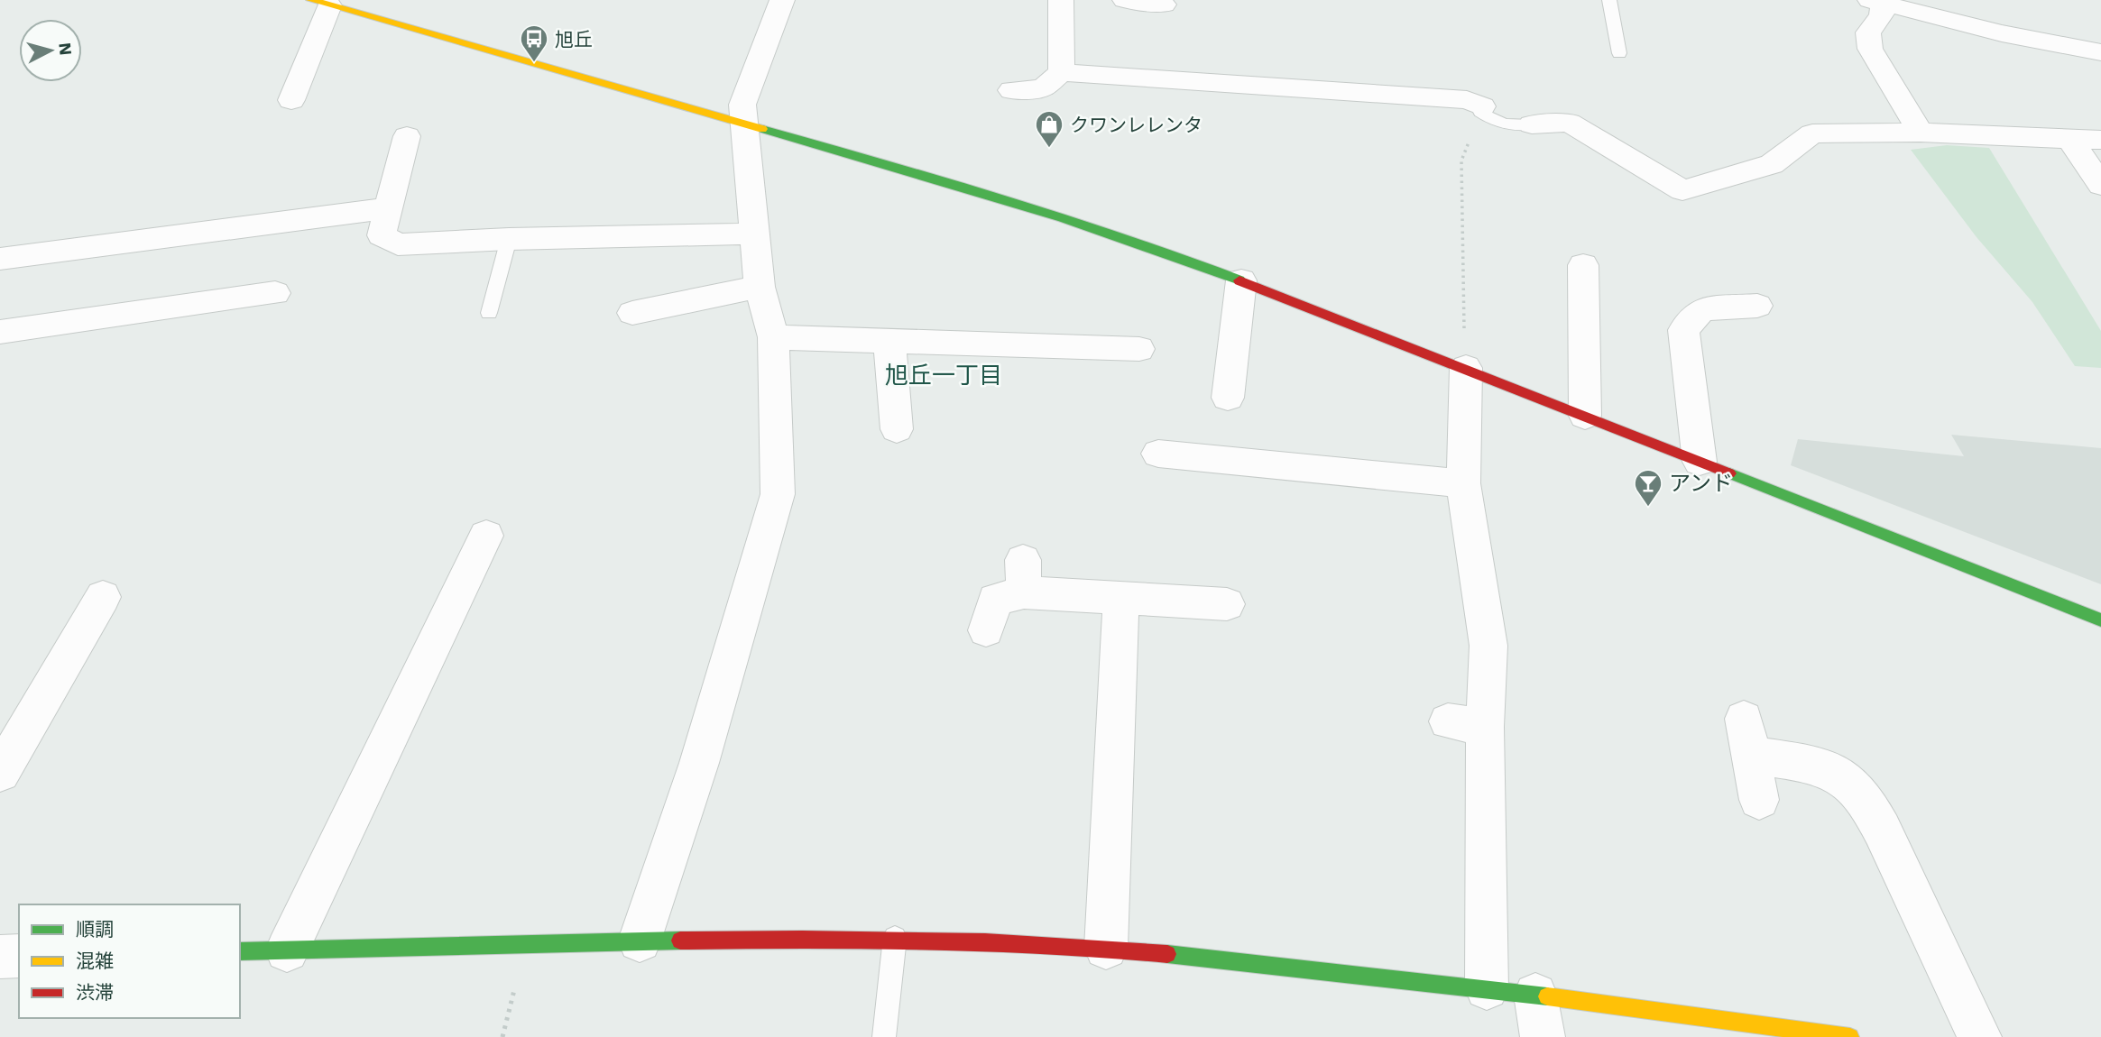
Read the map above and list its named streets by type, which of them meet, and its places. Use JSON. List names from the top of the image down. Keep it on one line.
{"districts":["旭丘一丁目"],"places":{"bus stop":["旭丘"],"shop":["クワンレレンタ"],"bar":["アンド"]},"legend":["順調","混雑","渋滞"],"north":"right"}
